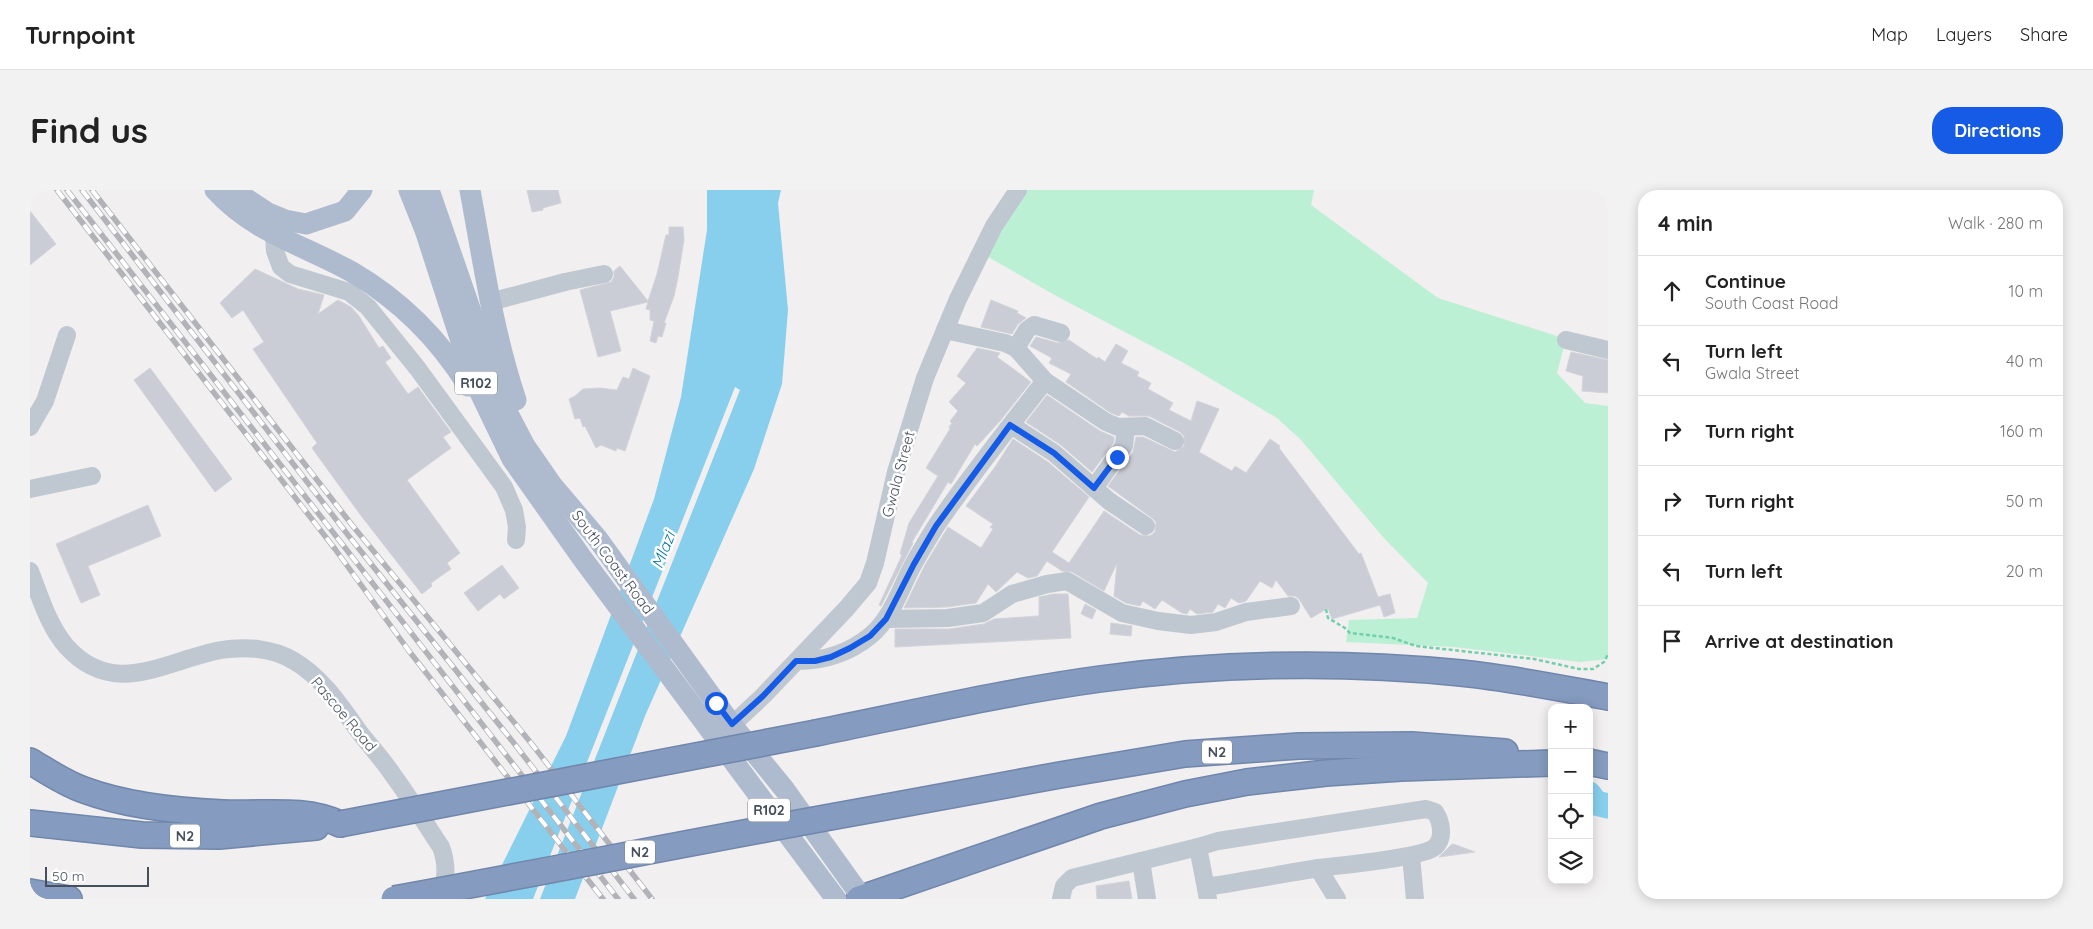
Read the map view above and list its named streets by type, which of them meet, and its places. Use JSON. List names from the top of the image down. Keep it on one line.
{"streets":{"highway":["N2"],"main road":["R102","South Coast Road"],"street":["Gwala Street","Pascoe Road"]},"crossings":[["Gwala Street","South Coast Road"]],"water":["Mlazi"],"scale_bar":"50 m","page":{"header":"Turnpoint","nav":["Map","Layers","Share"],"buttons":"Directions","title":"Find us","heading":["4 min","Walk · 280 m"],"list":[["Continue","South Coast Road","10 m"],["Turn left","Gwala Street","40 m"],["Turn right","160 m"],["Turn right","50 m"],["Turn left","20 m"],"Arrive at destination"],"map_buttons":["+","−"],"scale":"50 m"}}
